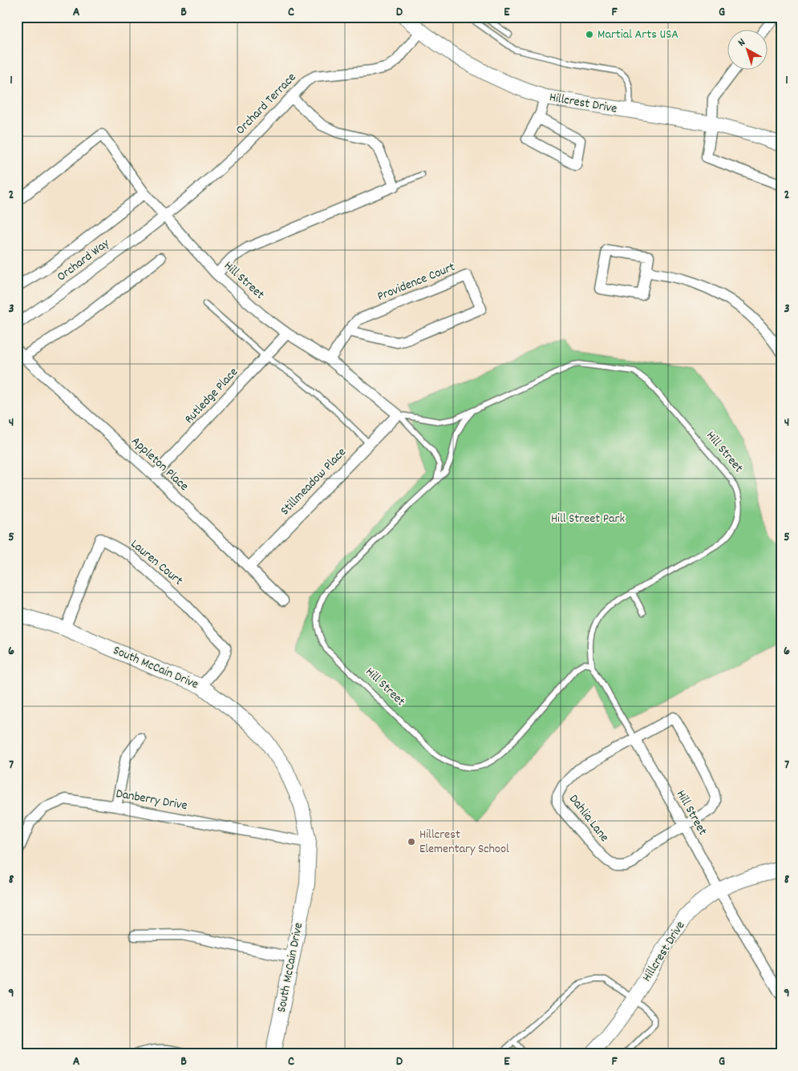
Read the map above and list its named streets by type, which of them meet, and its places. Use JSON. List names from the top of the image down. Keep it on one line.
{"streets":{"street":["Hillcrest Drive","Orchard Terrace","Orchard Way","Hill Street","Providence Court","Rutledge Place","Appleton Place","Stillmeadow Place","Lauren Court","South McCain Drive","Danberry Drive","Dahlia Lane"]},"crossings":[["Hillcrest Drive","Orchard Terrace"],["Hillcrest Drive","Hill Street"],["Orchard Terrace","Orchard Way"],["Orchard Terrace","Hill Street"],["Orchard Way","Hill Street"],["Hill Street","Providence Court"],["Hill Street","Rutledge Place"],["Hill Street","Stillmeadow Place"],["Hill Street","Dahlia Lane"],["Rutledge Place","Appleton Place"],["Appleton Place","Stillmeadow Place"],["Lauren Court","South McCain Drive"],["South McCain Drive","Danberry Drive"]],"parks":["Hill Street Park"],"places":["Martial Arts USA","Hillcrest Elementary School"],"north":"top left","grid":{"columns":["A","B","C","D","E","F","G"],"rows":["1","2","3","4","5","6","7","8","9"]}}
